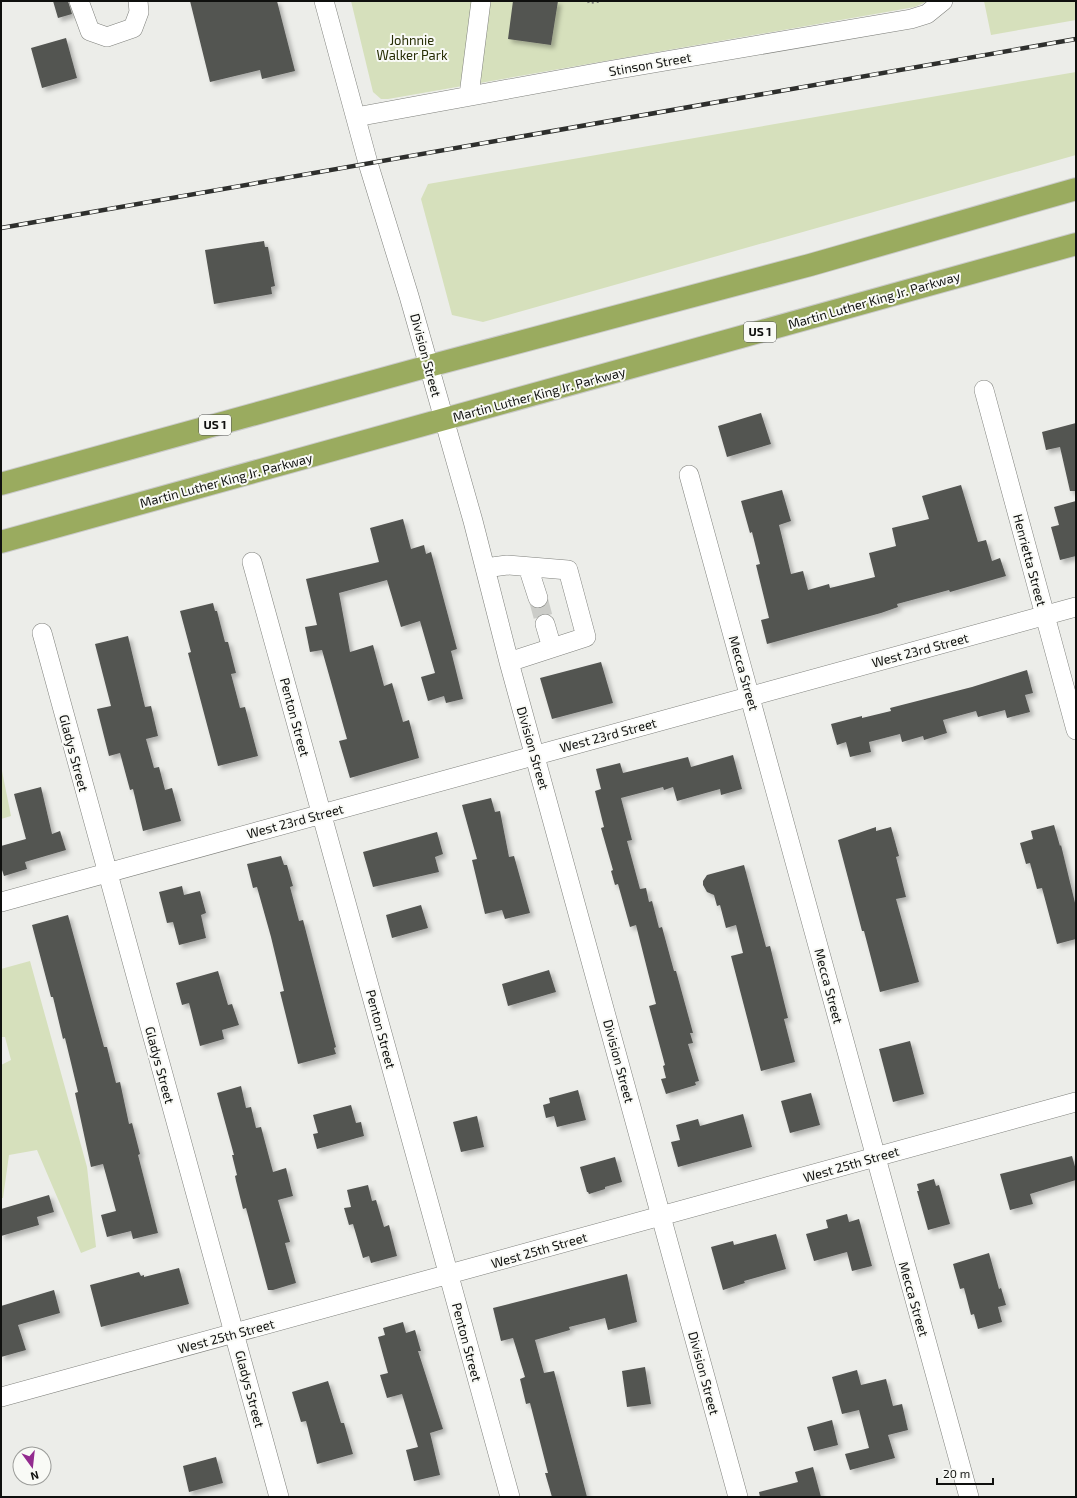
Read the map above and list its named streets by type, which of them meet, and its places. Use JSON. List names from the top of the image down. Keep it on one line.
{"streets":{"highway":["Martin Luther King Jr. Parkway","US 1"],"street":["Stinson Street","Division Street","Henrietta Street","West 23rd Street","Mecca Street","Penton Street","Gladys Street","West 25th Street"]},"crossings":[["Stinson Street","Division Street"],["Martin Luther King Jr. Parkway","Division Street"],["US 1","Division Street"],["Division Street","West 23rd Street"],["Division Street","West 25th Street"],["Henrietta Street","West 23rd Street"],["West 23rd Street","Mecca Street"],["West 23rd Street","Penton Street"],["West 23rd Street","Gladys Street"],["Mecca Street","West 25th Street"],["Penton Street","West 25th Street"],["Gladys Street","West 25th Street"]],"parks":["Johnnie Walker Park"],"scale_bar":"20 m","north":"bottom"}
